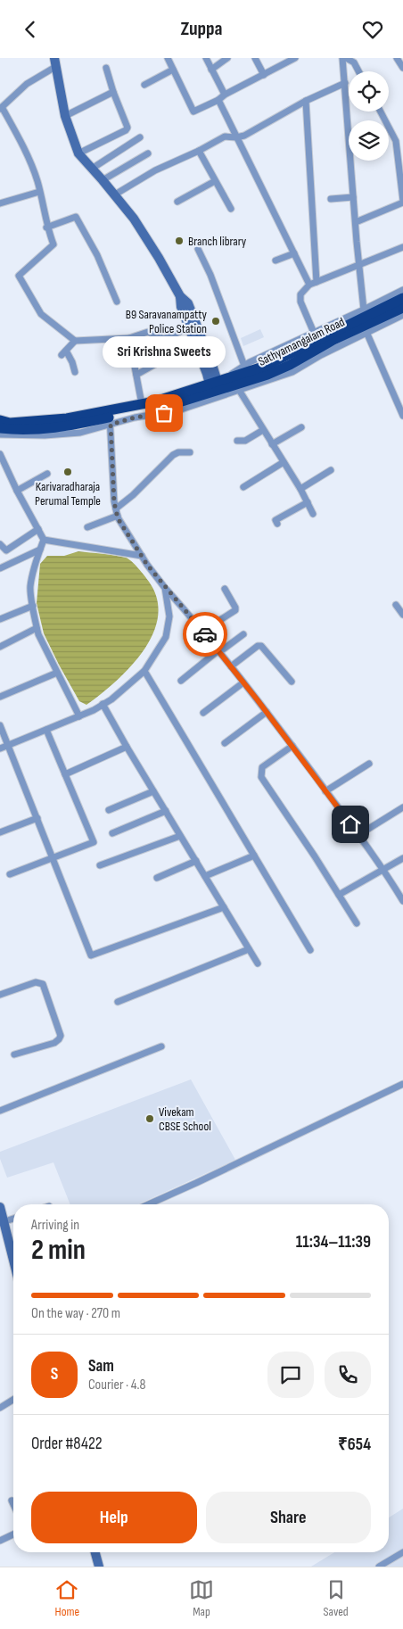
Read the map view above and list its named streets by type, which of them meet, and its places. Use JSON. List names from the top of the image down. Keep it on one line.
{"streets":{"highway":["Sathyamangalam Road"]},"places":["Branch library","B9 Saravanampatty Police Station","Sri Krishna Sweets","Karivaradharaja Perumal Temple","Vivekam CBSE School"],"page":{"header":"Zuppa","bubble":"Sri Krishna Sweets","heading":["2 min","Arriving in","11:34–11:39"],"panel":["Sam","Courier · 4.8","Order #8422","₹654"],"bar":"On the way · 270 m","round":"S","buttons":["Help","Share"],"tabs":["Home","Map","Saved"]}}
